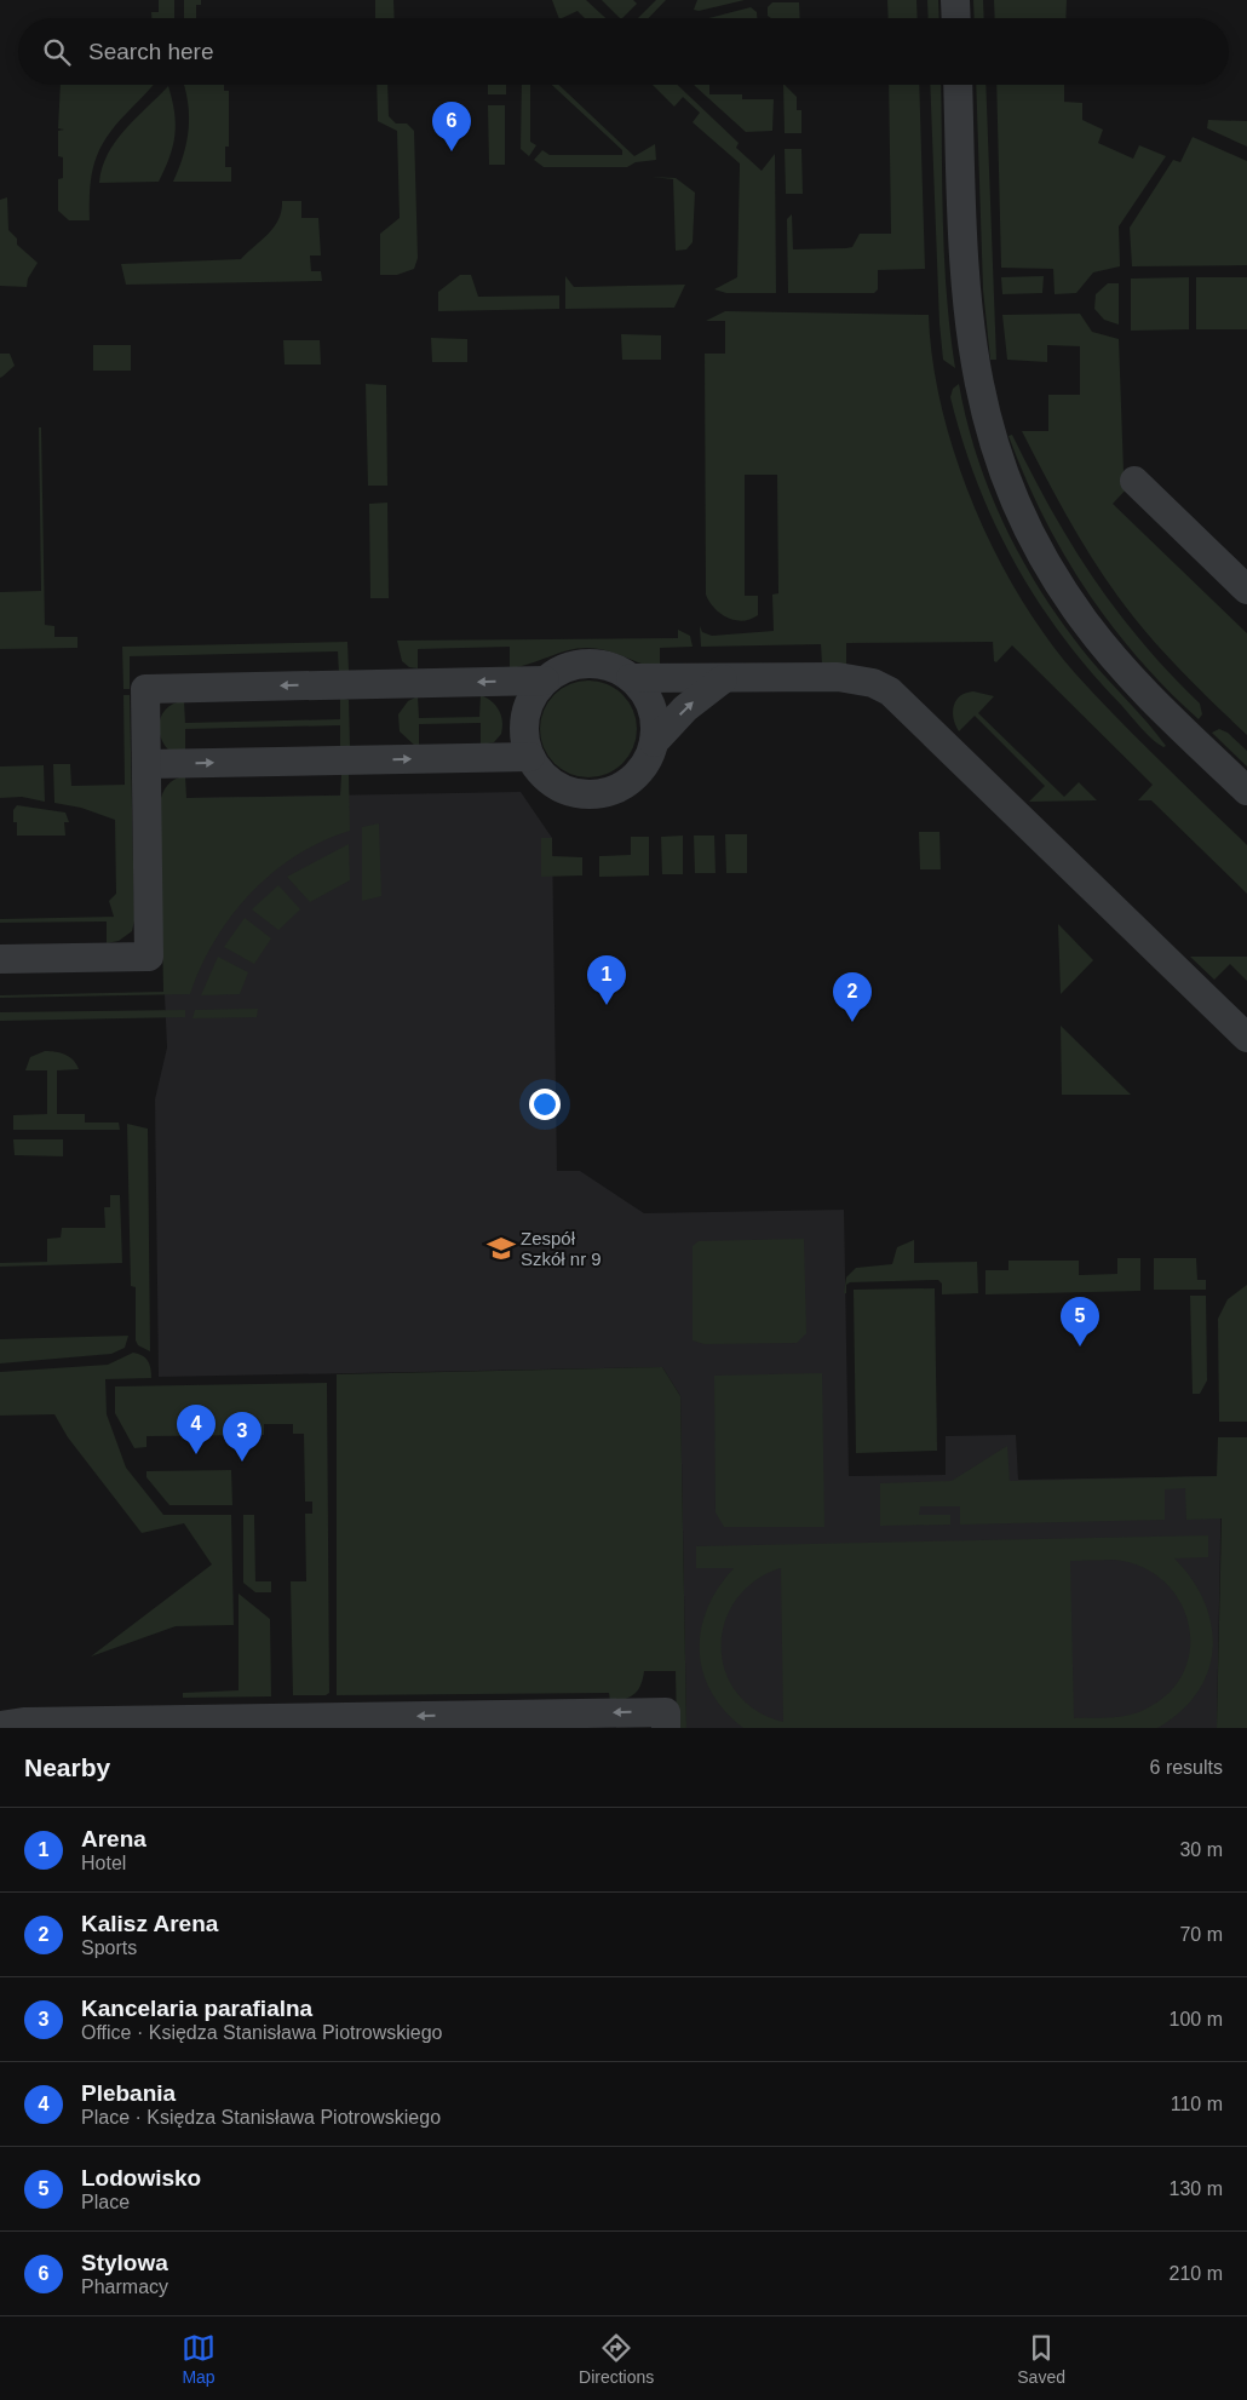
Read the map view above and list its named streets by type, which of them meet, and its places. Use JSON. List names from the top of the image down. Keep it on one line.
{"places":{"school or university":["Zespół Szkół nr 9"]},"page":{"search":"Search here","pins":["6","1","2","5","4","3"],"heading":["Nearby","6 results"],"list":[{"mark":"1","name":"Arena","note":"Hotel","value":"30 m"},{"mark":"2","name":"Kalisz Arena","note":"Sports","value":"70 m"},{"mark":"3","name":"Kancelaria parafialna","note":"Office · Księdza Stanisława Piotrowskiego","value":"100 m"},{"mark":"4","name":"Plebania","note":"Place · Księdza Stanisława Piotrowskiego","value":"110 m"},{"mark":"5","name":"Lodowisko","note":"Place","value":"130 m"},{"mark":"6","name":"Stylowa","note":"Pharmacy","value":"210 m"}],"nav":["Map","Directions","Saved"]}}
